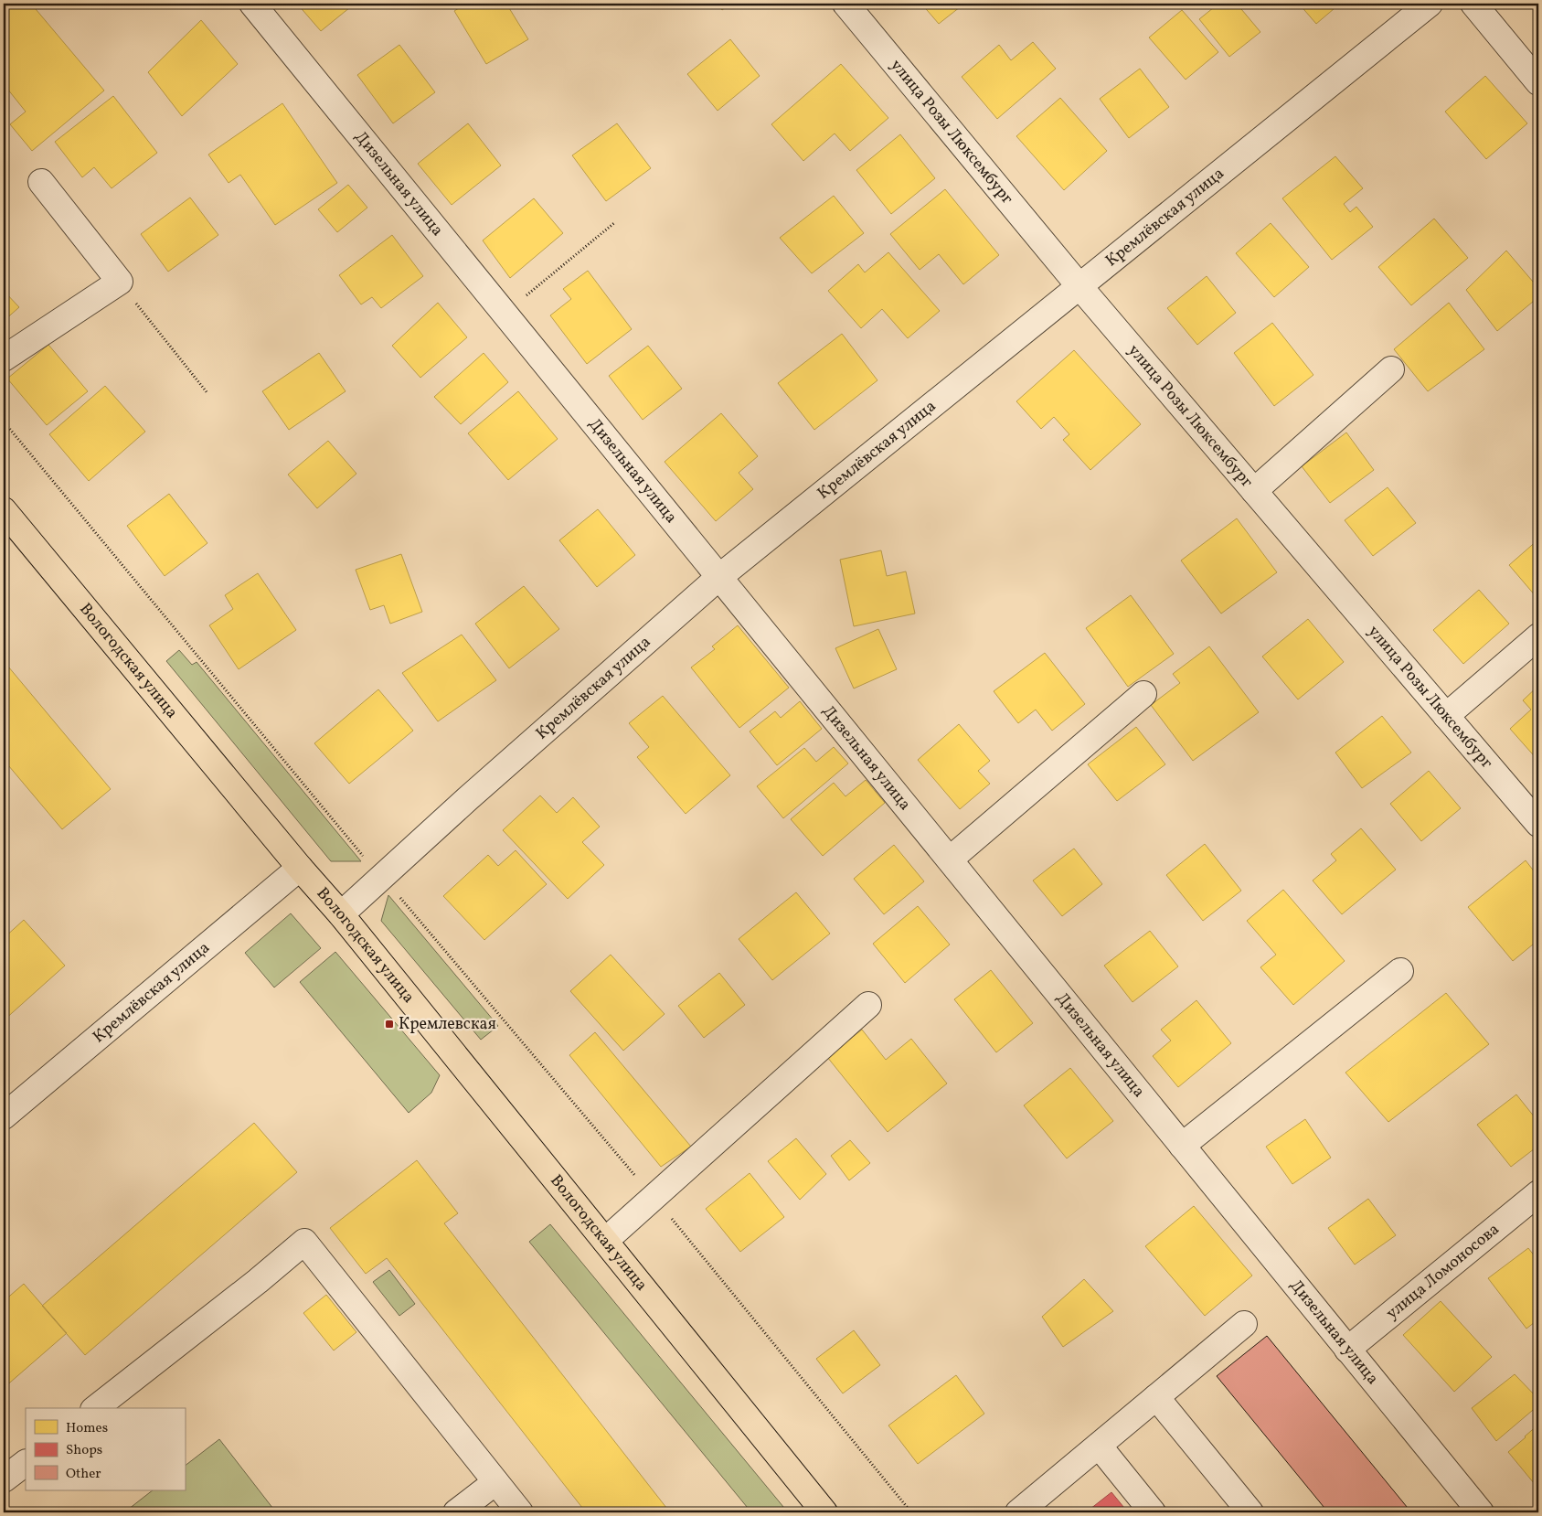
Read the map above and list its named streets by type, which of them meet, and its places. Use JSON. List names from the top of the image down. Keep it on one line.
{"streets":{"main road":["Вологодская улица"],"street":["улица Розы Люксембург","Дизельная улица","Кремлёвская улица","улица Ломоносова"]},"crossings":[["улица Розы Люксембург","Кремлёвская улица"],["Дизельная улица","Кремлёвская улица"],["Дизельная улица","улица Ломоносова"],["Кремлёвская улица","Вологодская улица"]],"places":{"transit":["Кремлевская"]},"legend":["Homes","Shops","Other"]}
